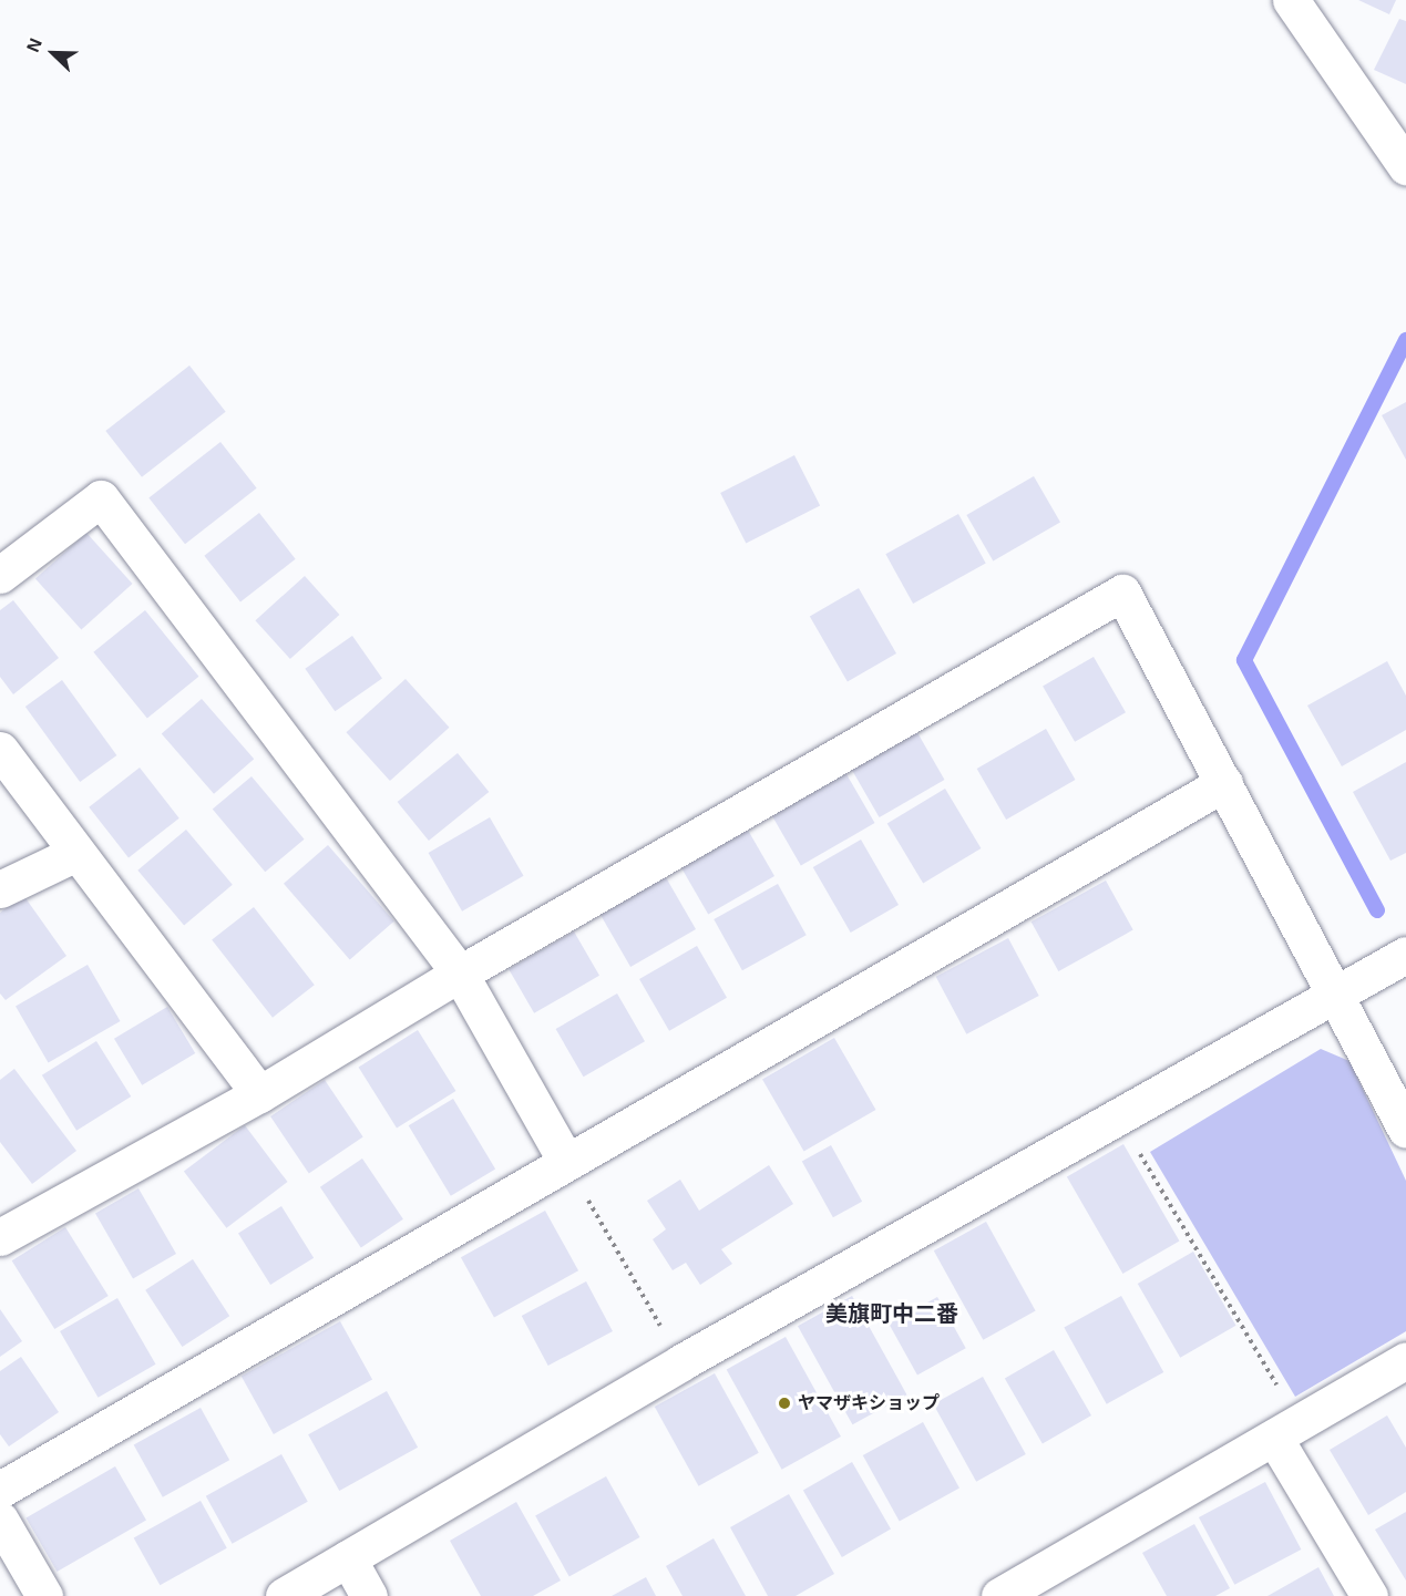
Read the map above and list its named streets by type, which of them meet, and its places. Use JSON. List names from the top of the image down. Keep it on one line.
{"districts":["美旗町中二番"],"places":["ヤマザキショップ"],"north":"top left"}
